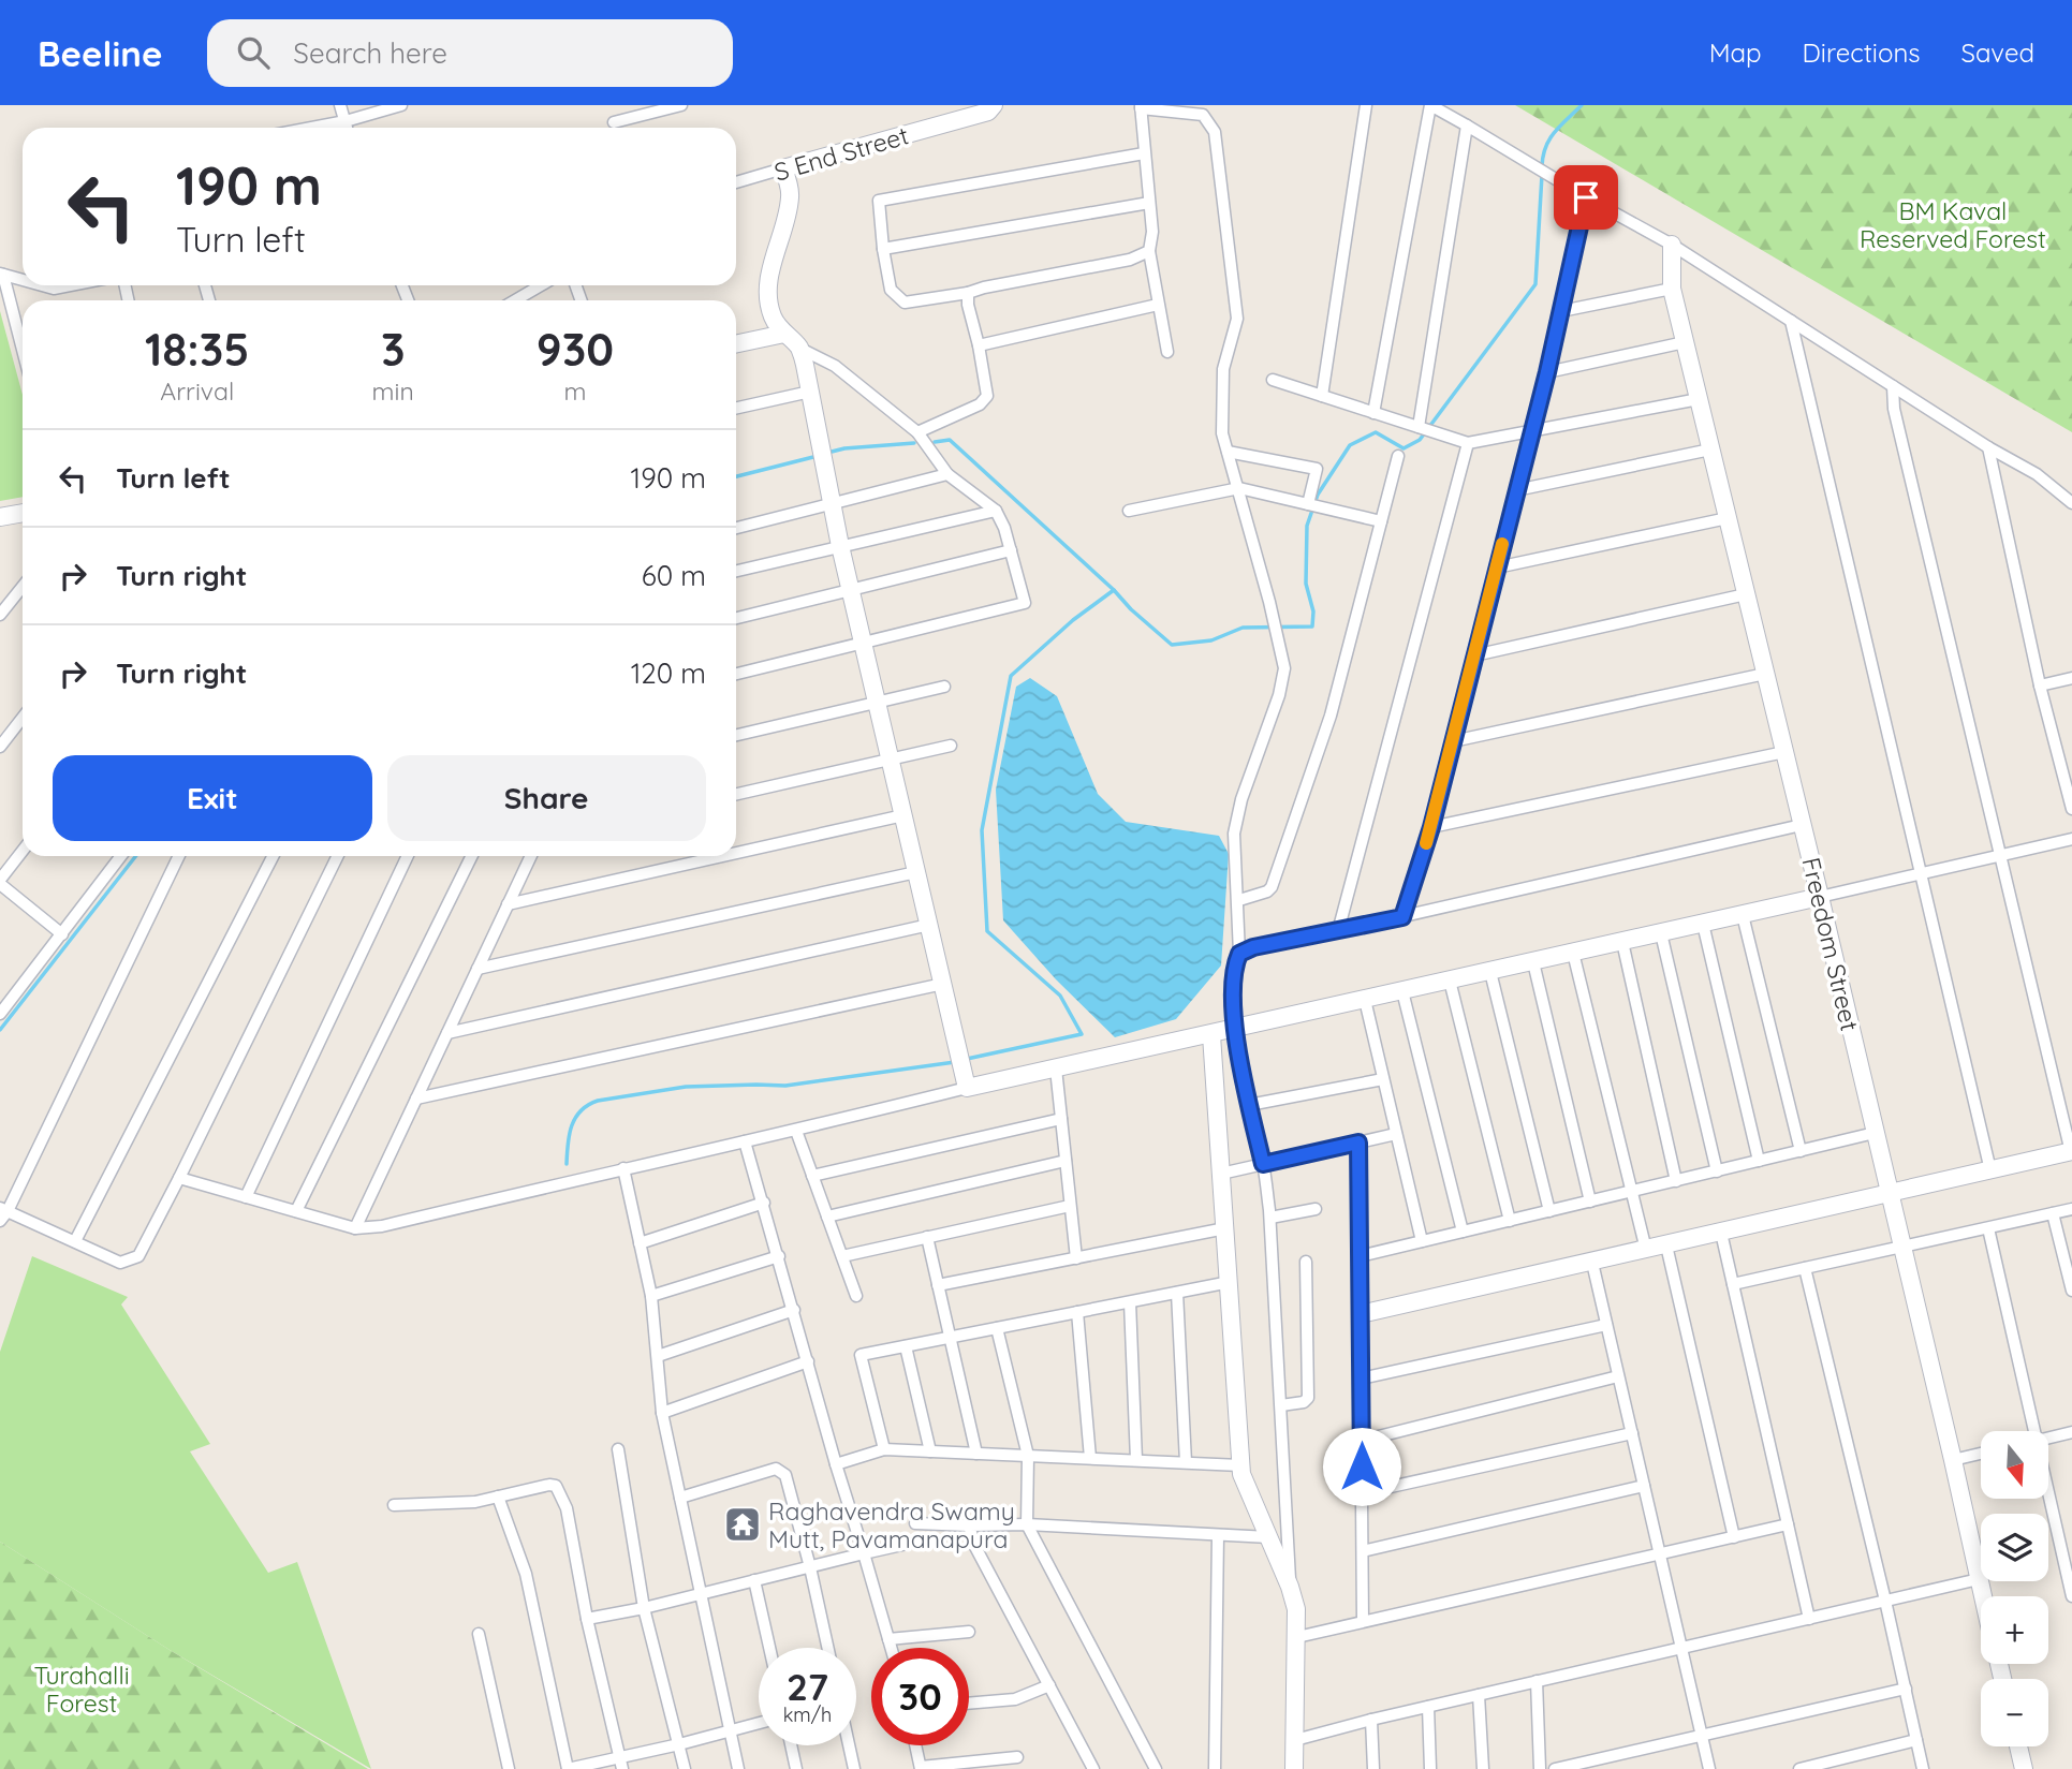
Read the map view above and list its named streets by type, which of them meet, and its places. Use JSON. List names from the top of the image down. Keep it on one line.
{"streets":{"street":["S End Street","Freedom Street"]},"parks":["BM Kaval Reserved Forest","Turahalli Forest"],"places":{"temple":["Raghavendra Swamy Mutt, Pavamanapura"]},"north":"bottom","page":{"header":"Beeline","search":"Search here","nav":["Map","Directions","Saved"],"turn":["190 m","Turn left"],"eta":["18:35","Arrival","3","min","930","m"],"list":[{"name":"Turn left","value":"190 m"},{"name":"Turn right","value":"60 m"},{"name":"Turn right","value":"120 m"}],"buttons":["Exit","Share"],"map_buttons":["+","−"],"speed":"27 km/h","limit":"30"}}
